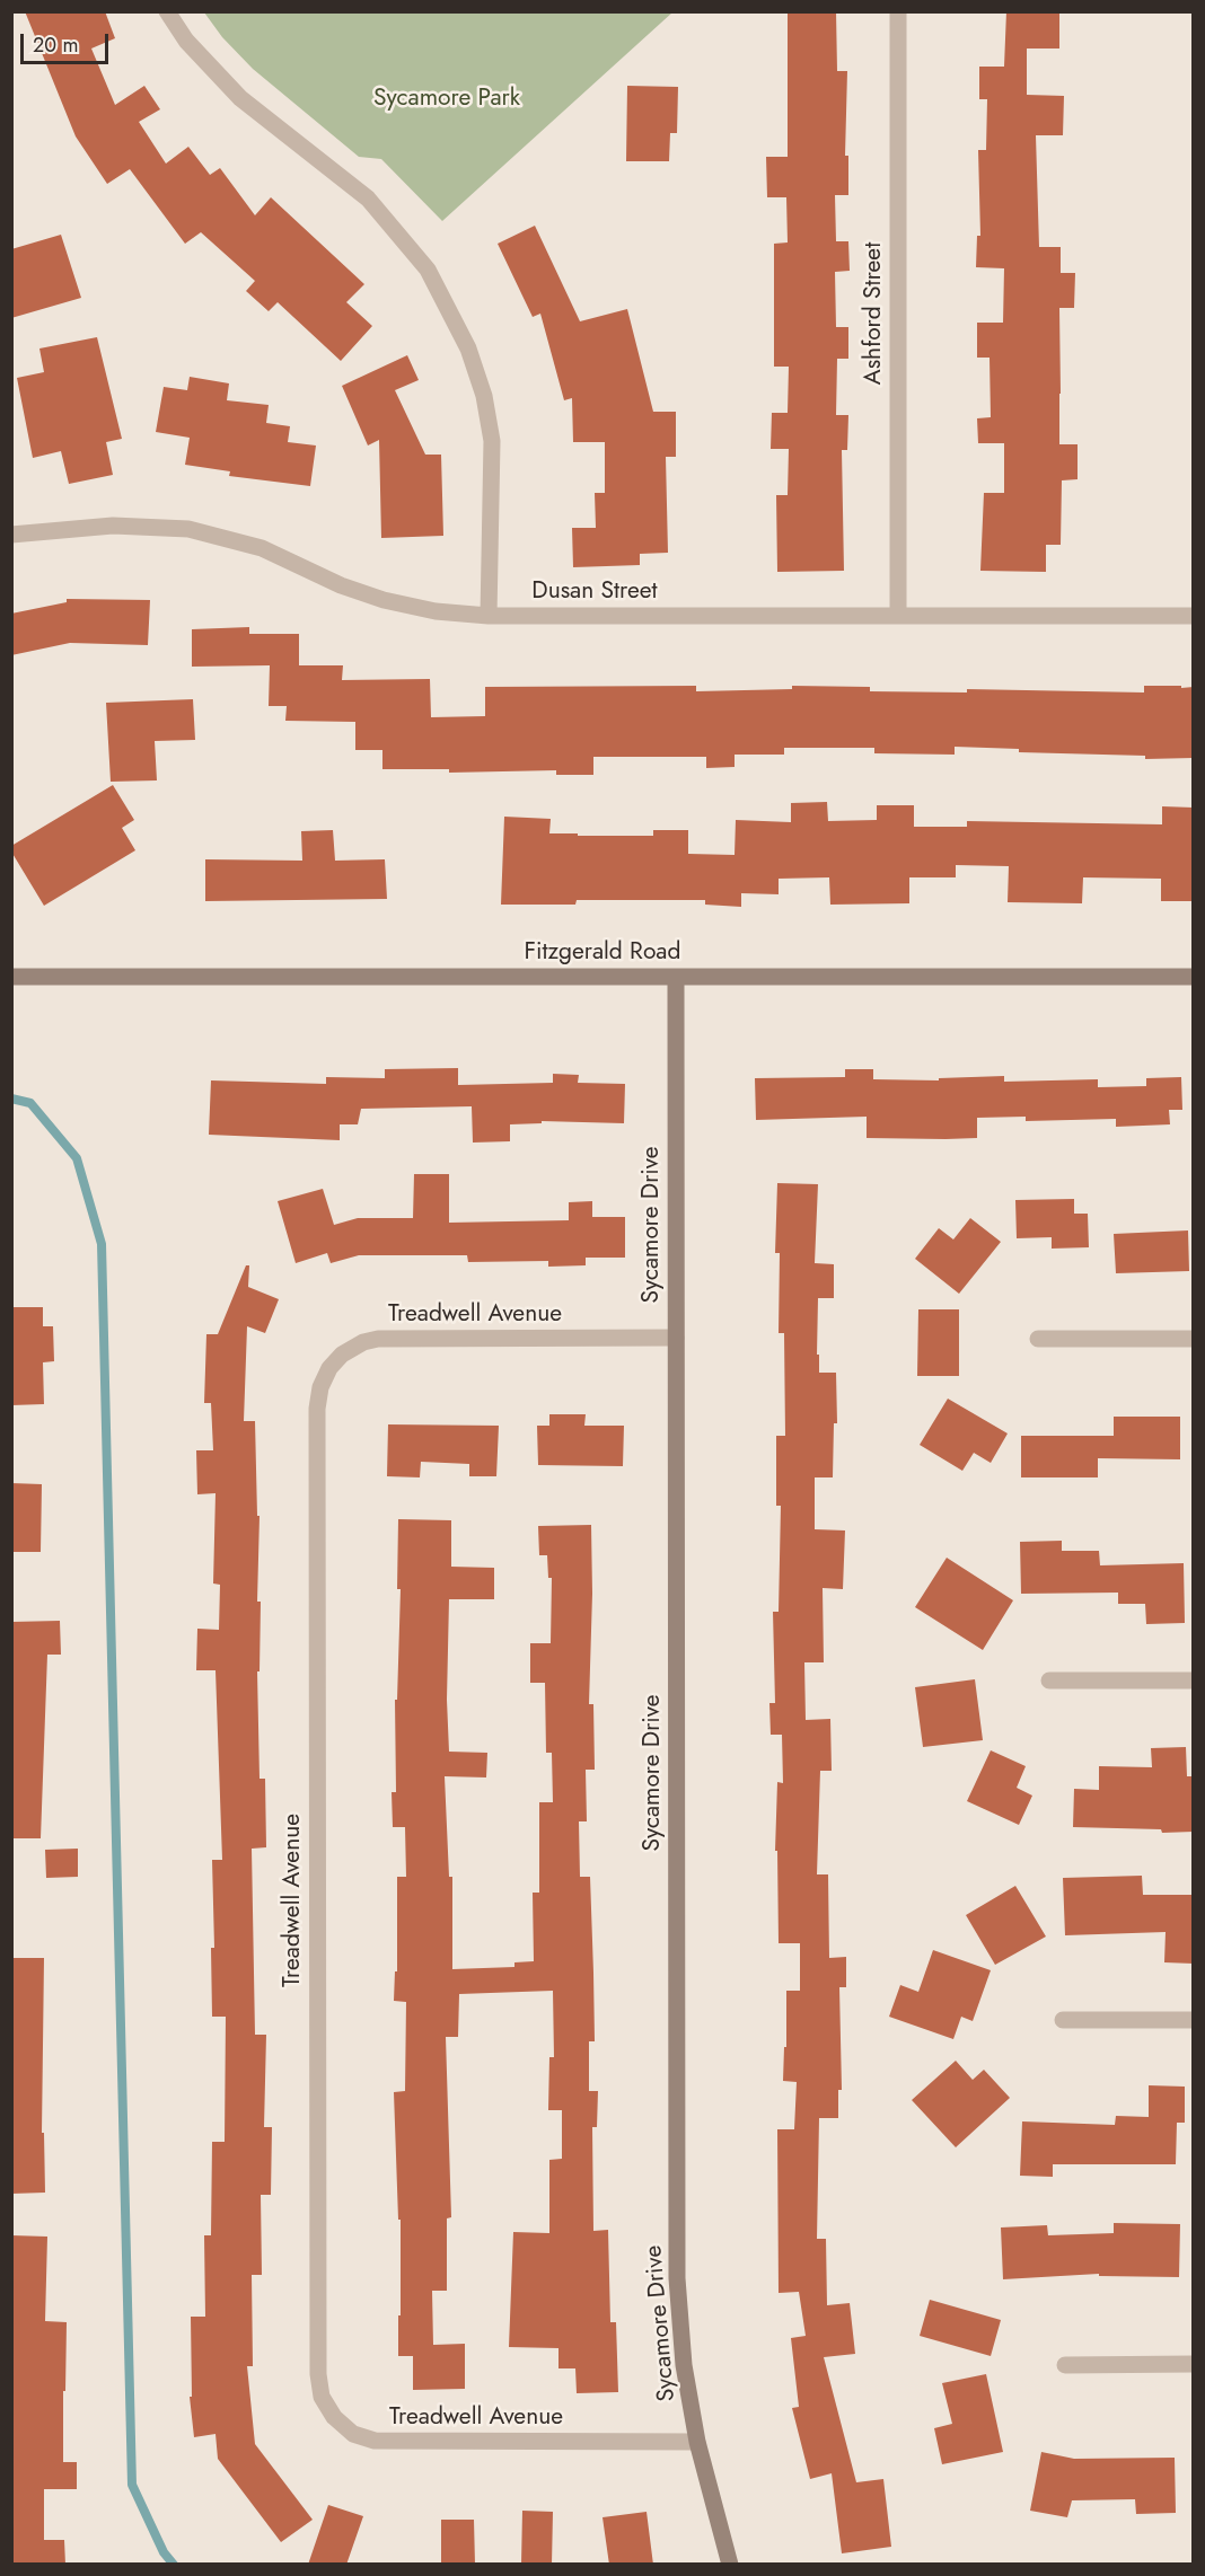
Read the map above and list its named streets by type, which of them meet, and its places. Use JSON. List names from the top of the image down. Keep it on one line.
{"streets":{"main road":["Fitzgerald Road","Sycamore Drive"],"street":["Ashford Street","Dusan Street","Treadwell Avenue"]},"crossings":[["Ashford Street","Dusan Street"],["Fitzgerald Road","Sycamore Drive"],["Sycamore Drive","Treadwell Avenue"]],"parks":["Sycamore Park"],"scale_bar":"20 m"}
